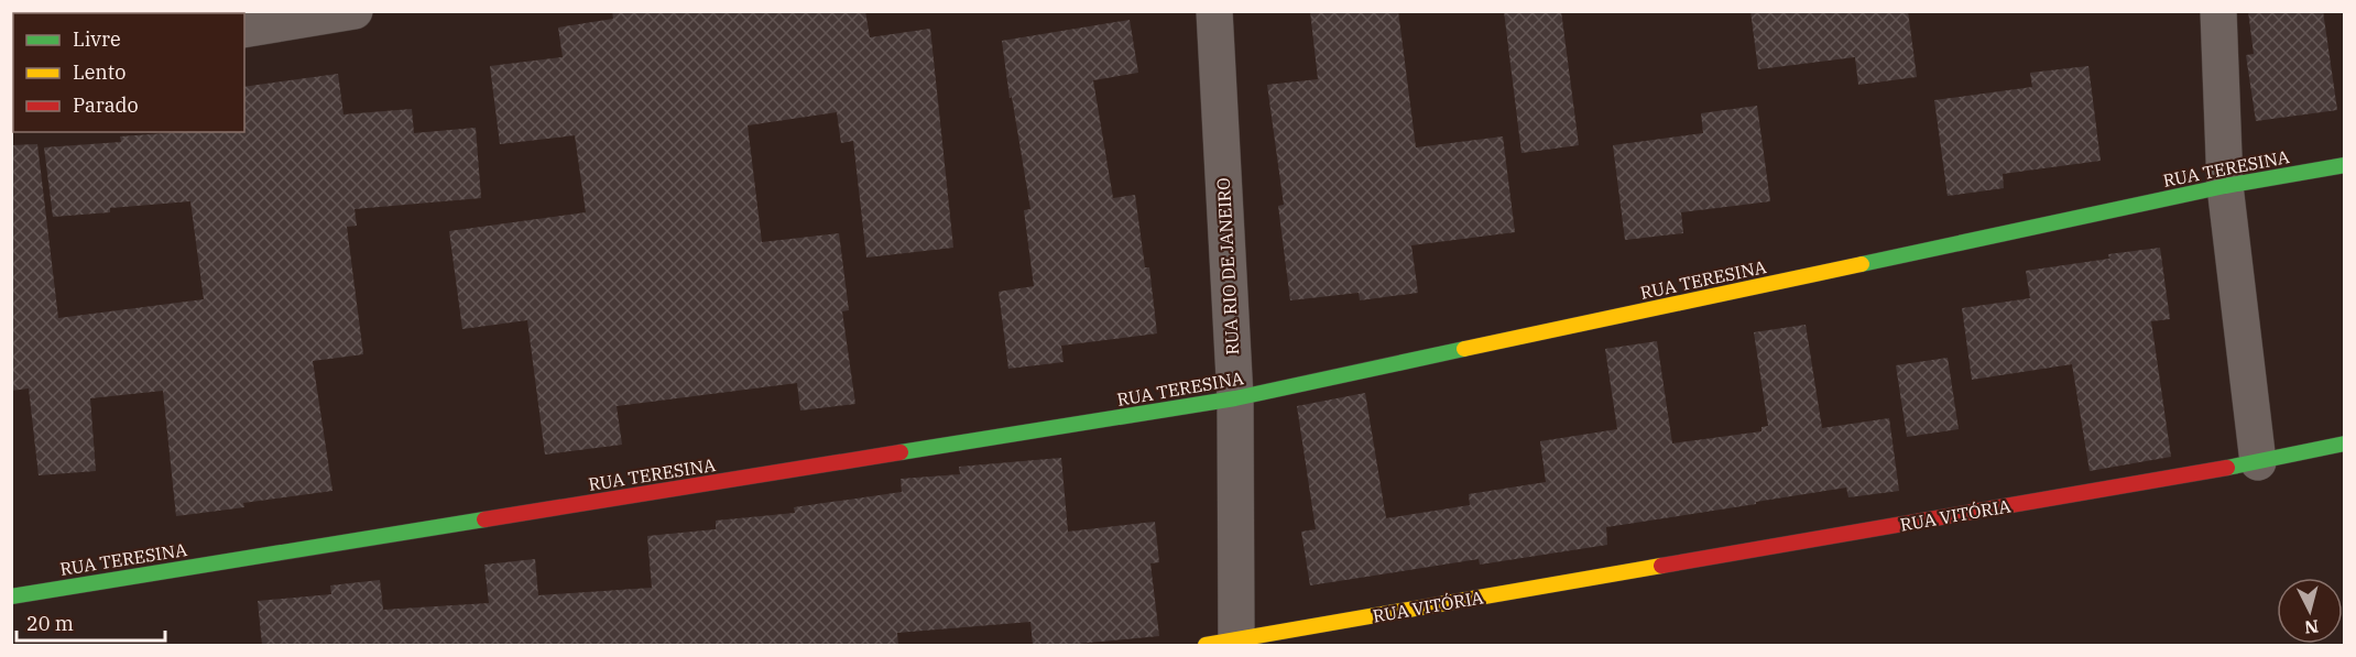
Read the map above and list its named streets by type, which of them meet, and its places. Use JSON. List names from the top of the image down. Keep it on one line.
{"streets":{"street":["RUA TERESINA","RUA RIO DE JANEIRO","RUA VITÓRIA"]},"crossings":[["RUA TERESINA","RUA RIO DE JANEIRO"],["RUA RIO DE JANEIRO","RUA VITÓRIA"]],"legend":["Livre","Lento","Parado"],"scale_bar":"20 m","north":"bottom"}
